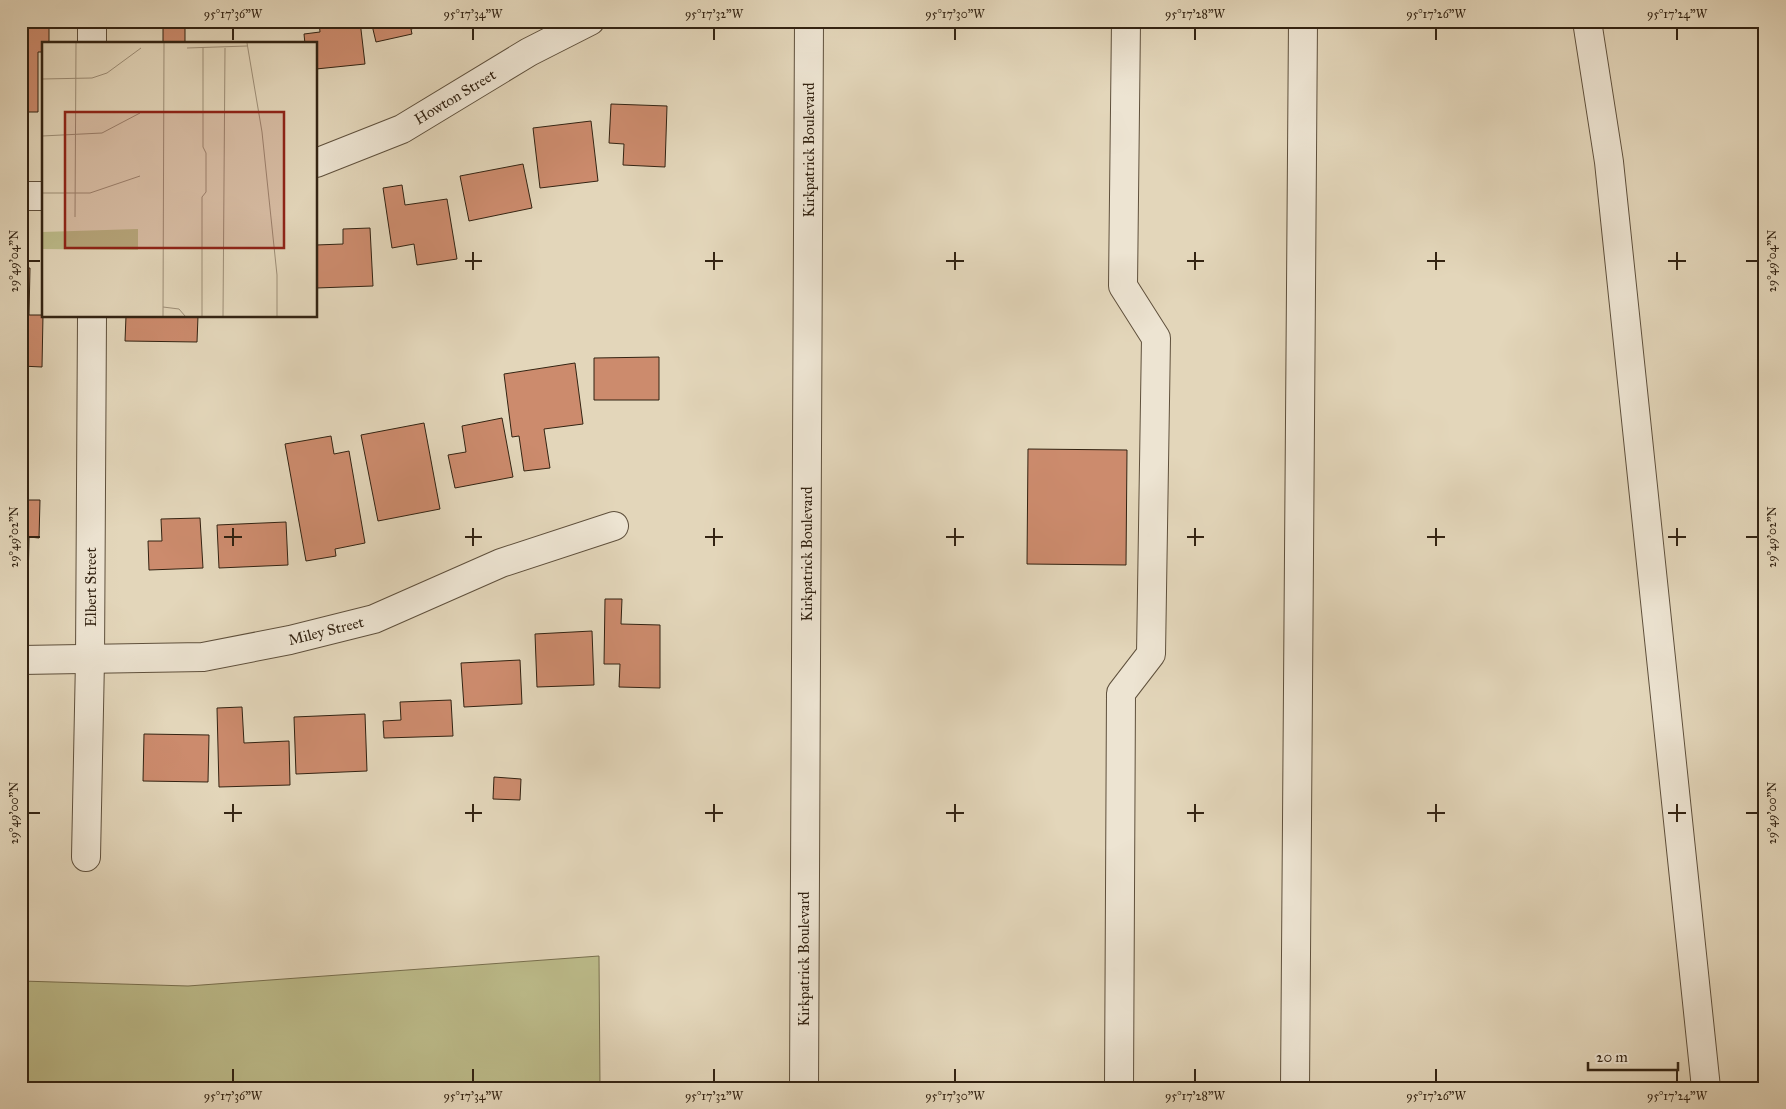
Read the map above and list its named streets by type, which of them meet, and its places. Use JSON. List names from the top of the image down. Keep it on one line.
{"streets":{"street":["Howton Street","Kirkpatrick Boulevard","Elbert Street","Miley Street"]},"crossings":[["Elbert Street","Miley Street"]],"scale_bar":"20 m","coordinates":["95°17'36\"W","95°17'34\"W","95°17'32\"W","95°17'30\"W","95°17'28\"W","95°17'26\"W","95°17'24\"W","29°49'04\"N","29°49'02\"N","29°49'00\"N"]}
